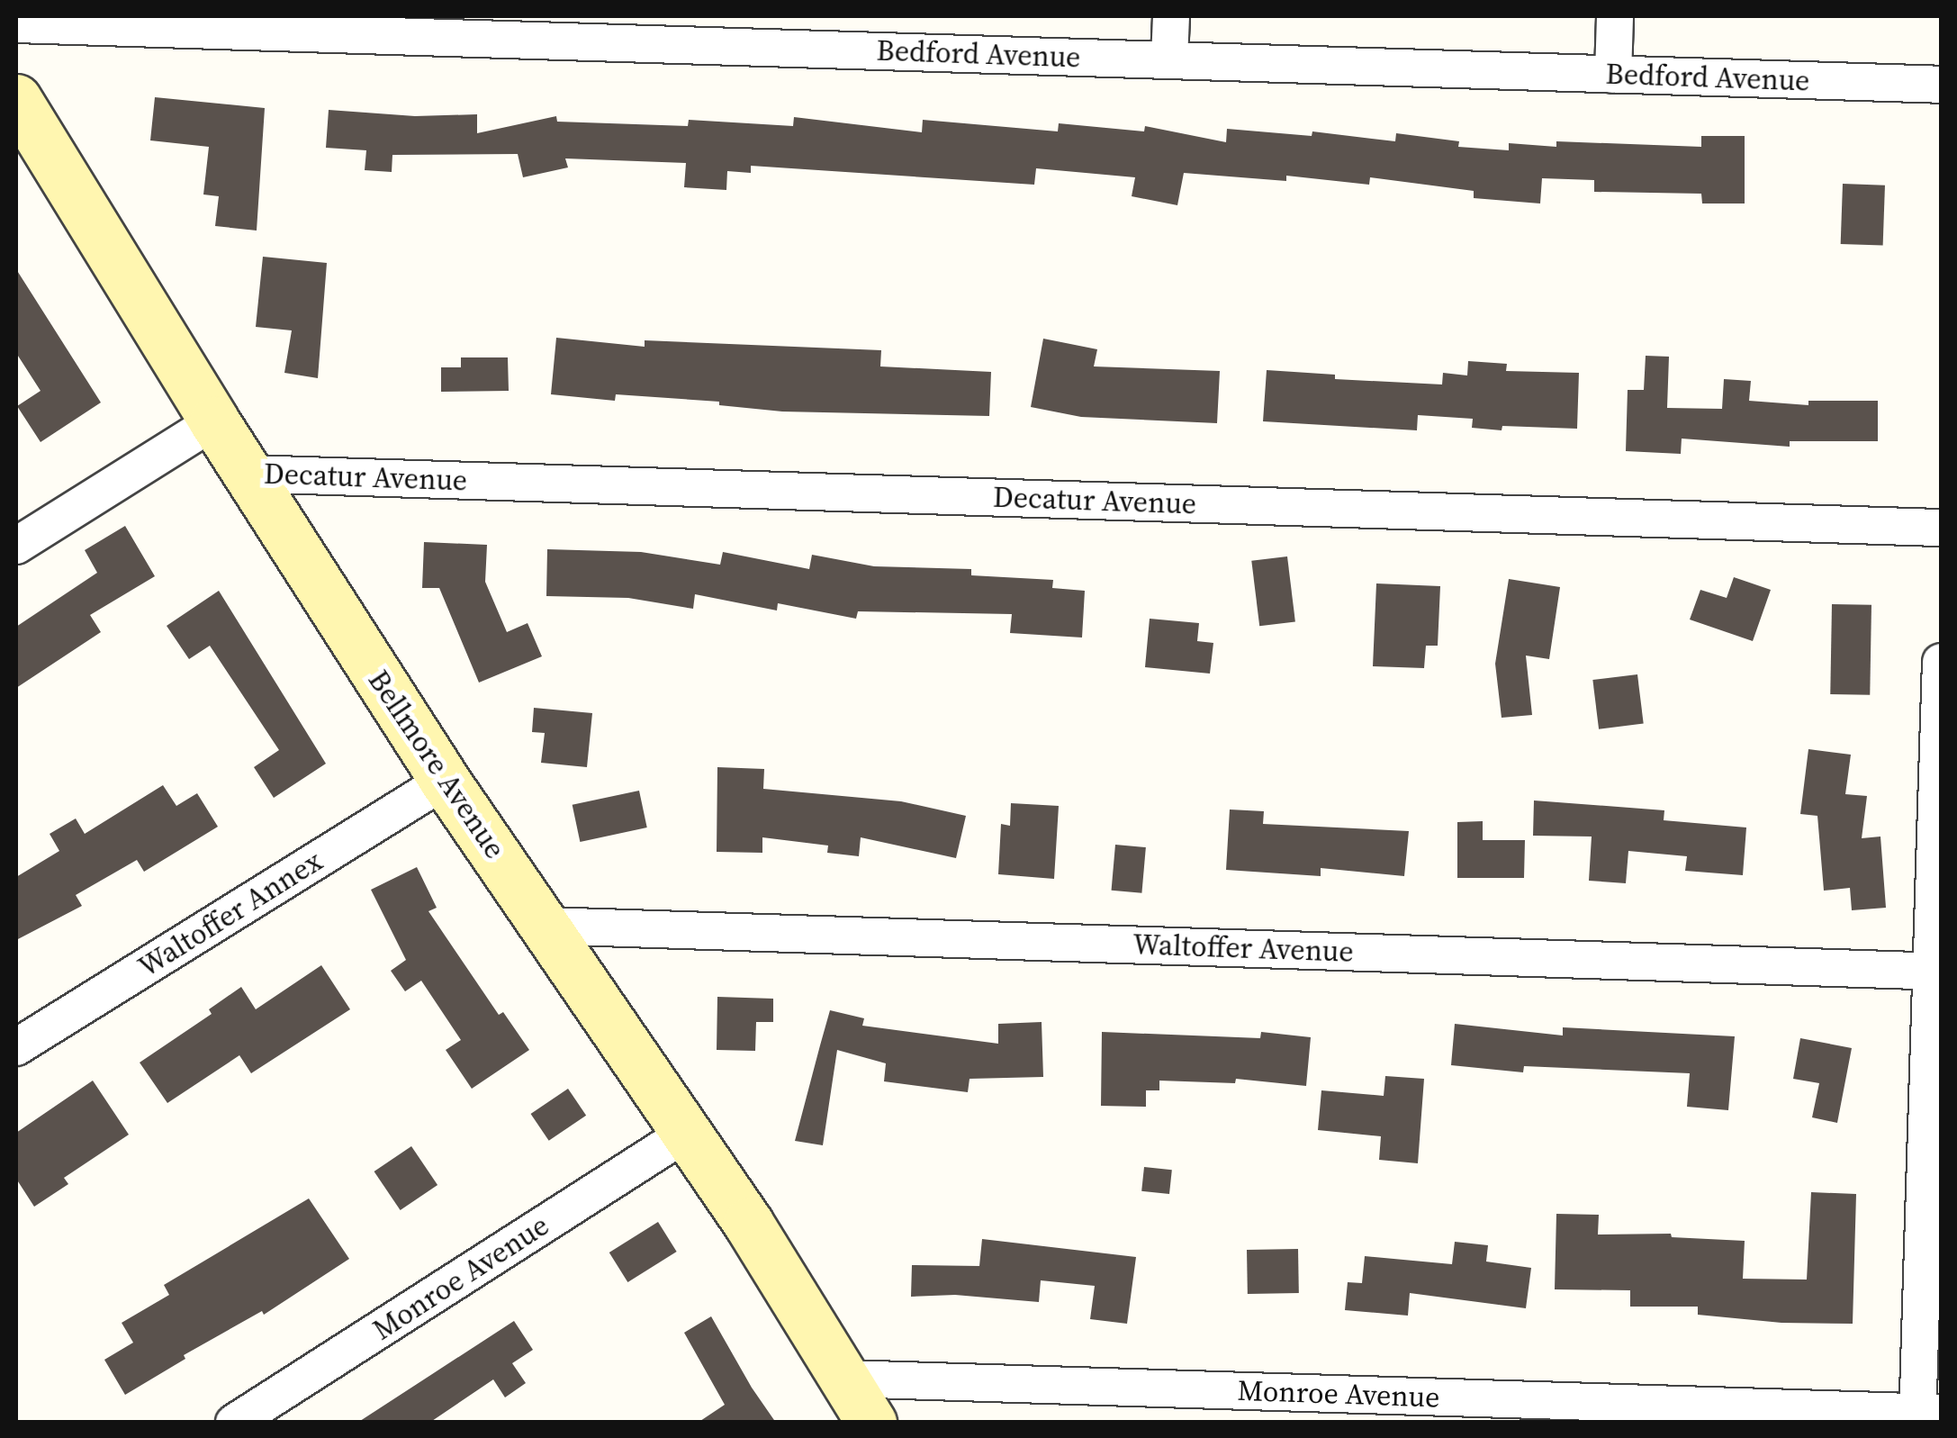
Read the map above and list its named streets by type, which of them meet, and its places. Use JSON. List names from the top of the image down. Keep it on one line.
{"streets":{"main road":["Bellmore Avenue"],"street":["Bedford Avenue","Decatur Avenue","Waltoffer Annex","Waltoffer Avenue","Monroe Avenue"]},"crossings":[["Decatur Avenue","Bellmore Avenue"],["Bellmore Avenue","Waltoffer Annex"],["Bellmore Avenue","Waltoffer Avenue"],["Bellmore Avenue","Monroe Avenue"]]}
